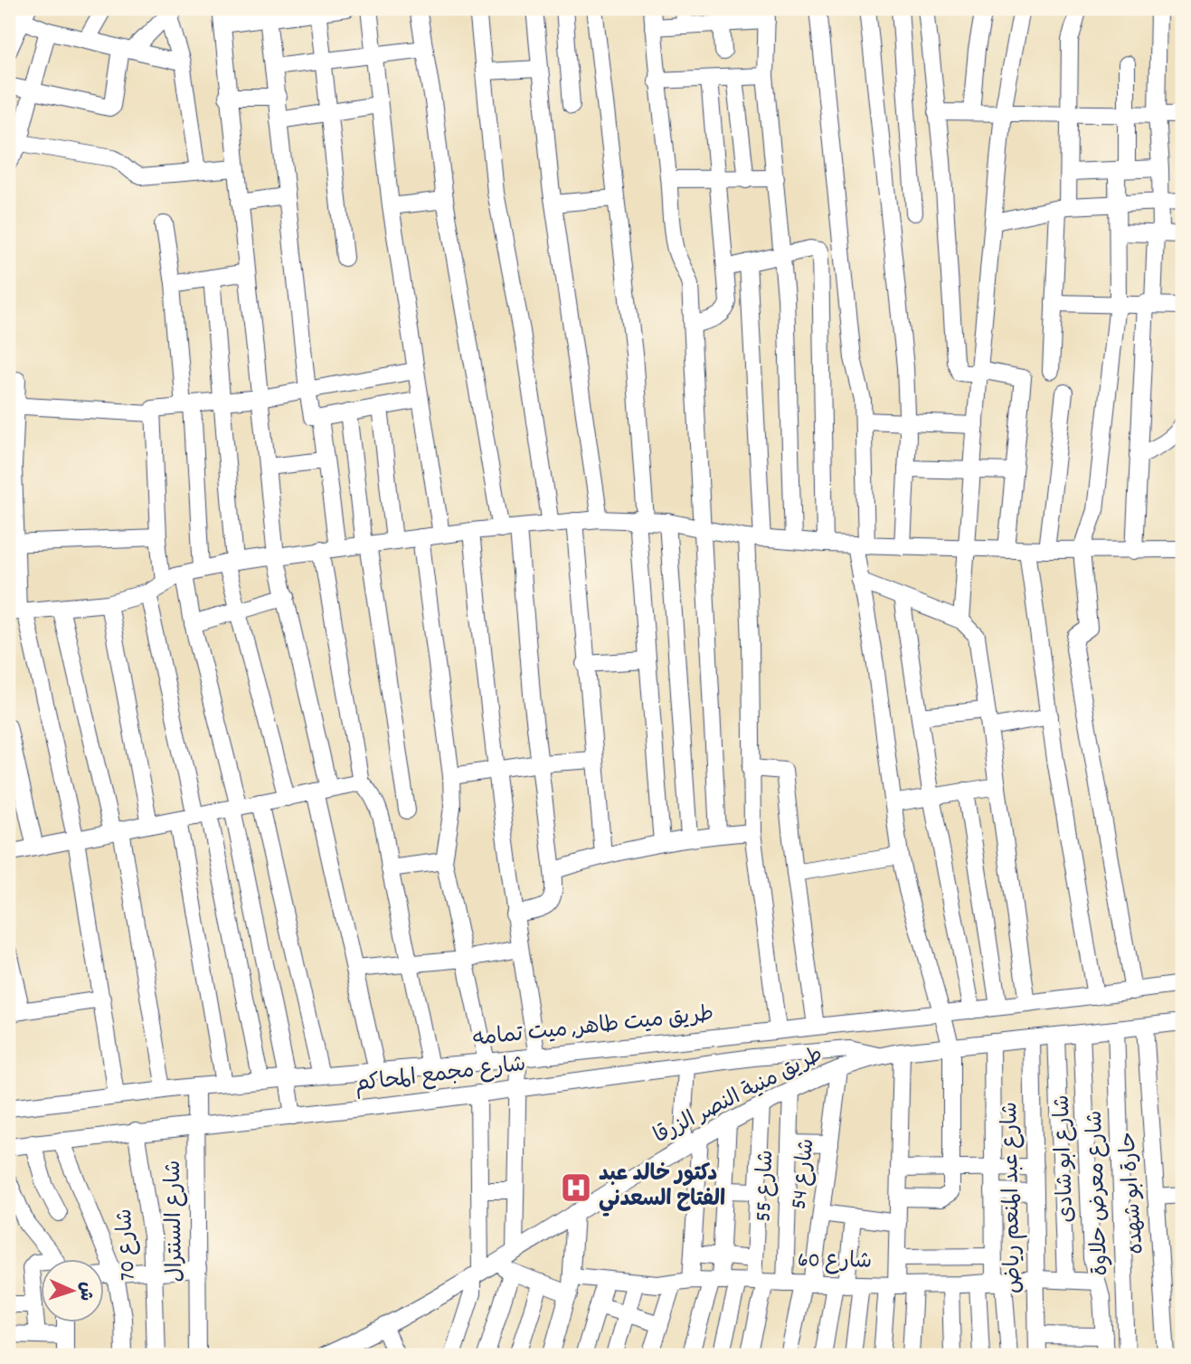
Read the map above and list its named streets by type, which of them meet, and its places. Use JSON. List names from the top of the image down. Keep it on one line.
{"streets":{"street":["طريق ميت طاهر, ميت تمامه","شارع مجمع المحاكم","طريق منية النصر الزرقا","شارع ابو شادى","شارع 54","شارع 55","شارع معرض حلاوة","حارة ابو شهده","شارع عبد المنعم رياض","شارع السنترال","شارع 70","شارع 60"]},"crossings":[["طريق ميت طاهر, ميت تمامه","شارع السنترال"],["شارع مجمع المحاكم","طريق منية النصر الزرقا"],["شارع مجمع المحاكم","شارع السنترال"],["شارع مجمع المحاكم","شارع 70"],["طريق منية النصر الزرقا","شارع ابو شادى"],["طريق منية النصر الزرقا","شارع 54"],["طريق منية النصر الزرقا","شارع 55"],["طريق منية النصر الزرقا","شارع معرض حلاوة"],["طريق منية النصر الزرقا","حارة ابو شهده"],["طريق منية النصر الزرقا","شارع عبد المنعم رياض"],["شارع ابو شادى","شارع 60"],["شارع 54","شارع 60"],["شارع 55","شارع 60"],["شارع عبد المنعم رياض","شارع 60"]],"places":{"hospital":["دكتور خالد عبد الفتاح السعدني"]},"north":"right"}
